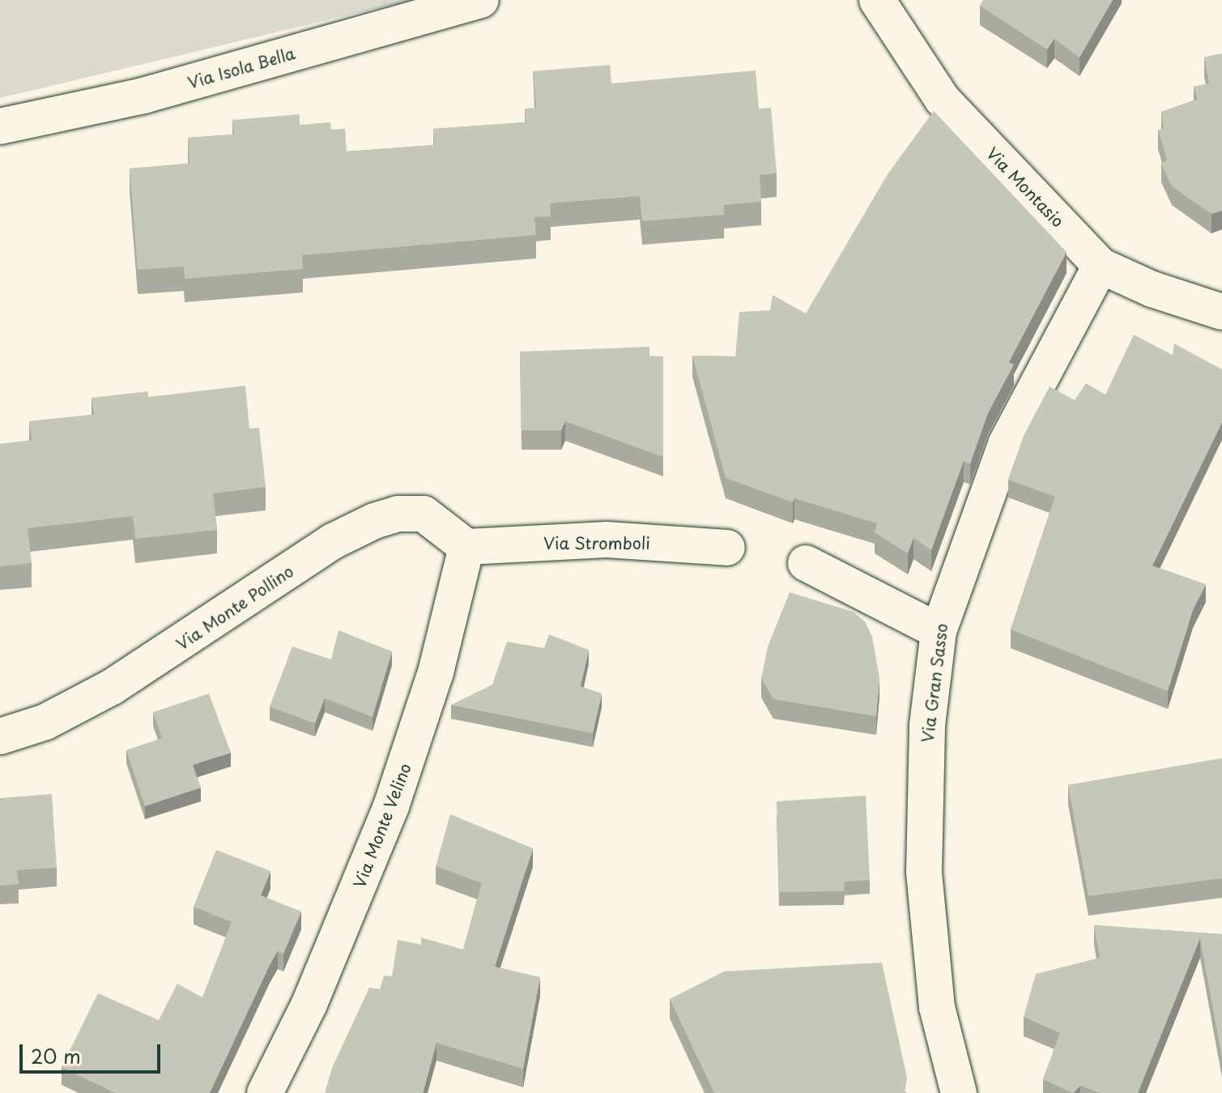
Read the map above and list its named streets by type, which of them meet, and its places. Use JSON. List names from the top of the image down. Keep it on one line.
{"streets":{"street":["Via Isola Bella","Via Montasio","Via Stromboli","Via Monte Pollino","Via Gran Sasso","Via Monte Velino"]},"crossings":[["Via Montasio","Via Gran Sasso"],["Via Stromboli","Via Monte Pollino"],["Via Stromboli","Via Monte Velino"],["Via Monte Pollino","Via Monte Velino"]],"scale_bar":"20 m"}
